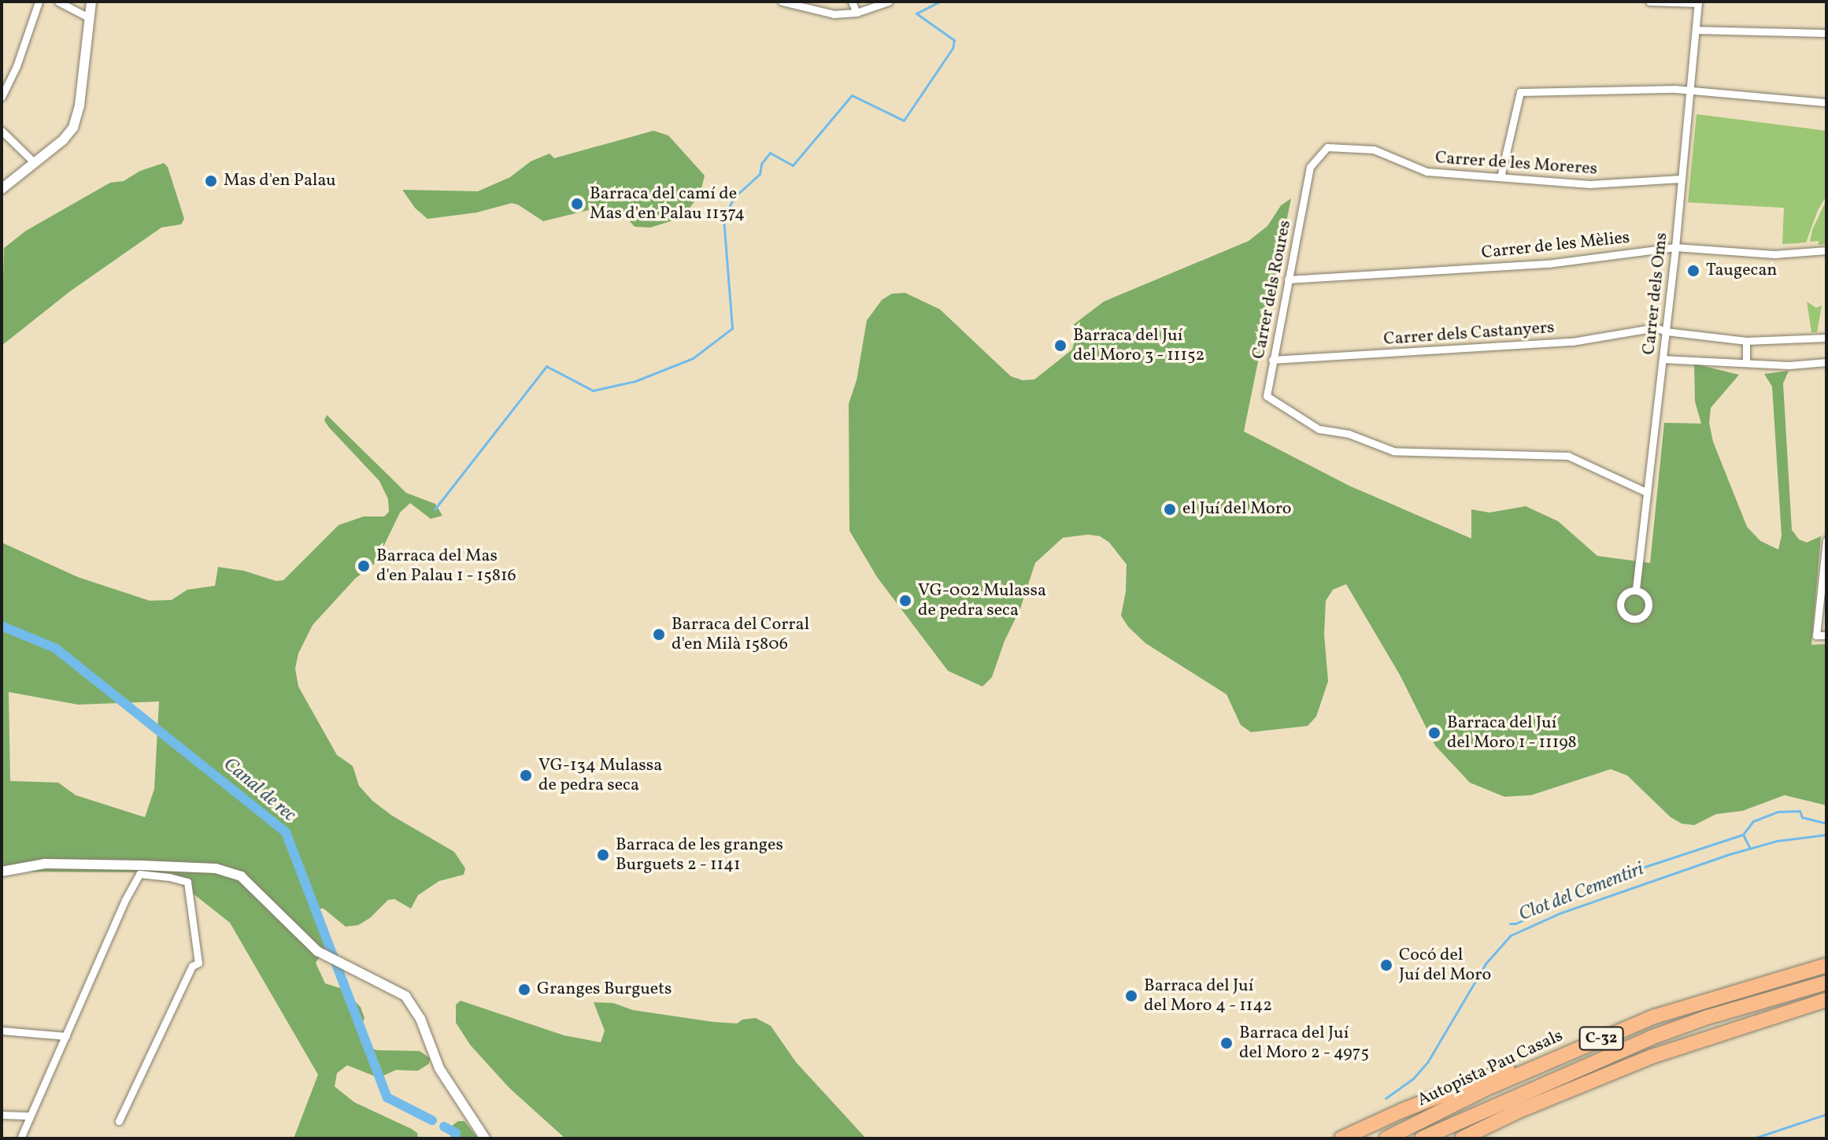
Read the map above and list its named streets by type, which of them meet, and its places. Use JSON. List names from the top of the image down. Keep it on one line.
{"streets":{"highway":["C-32","Autopista Pau Casals"],"street":["Carrer de les Moreres","Carrer de les Mèlies","Carrer dels Roures","Carrer dels Oms","Carrer dels Castanyers"]},"crossings":[["Carrer de les Moreres","Carrer dels Roures"],["Carrer de les Moreres","Carrer dels Oms"],["Carrer de les Mèlies","Carrer dels Roures"],["Carrer de les Mèlies","Carrer dels Oms"],["Carrer dels Roures","Carrer dels Oms"],["Carrer dels Roures","Carrer dels Castanyers"],["Carrer dels Oms","Carrer dels Castanyers"]],"water":["Canal de rec","Clot del Cementiri"],"places":["Mas d'en Palau","Barraca del camí de Mas d'en Palau 11374","Taugecan","Barraca del Juí del Moro 3 - 11152","el Juí del Moro","Barraca del Mas d'en Palau 1 - 15816","VG-002 Mulassa de pedra seca","Barraca del Corral d'en Milà 15806","Barraca del Juí del Moro 1 - 11198","VG-134 Mulassa de pedra seca","Barraca de les granges Burguets 2 - 1141","Cocó del Juí del Moro","Granges Burguets","Barraca del Juí del Moro 4 - 1142","Barraca del Juí del Moro 2 - 4975"]}
